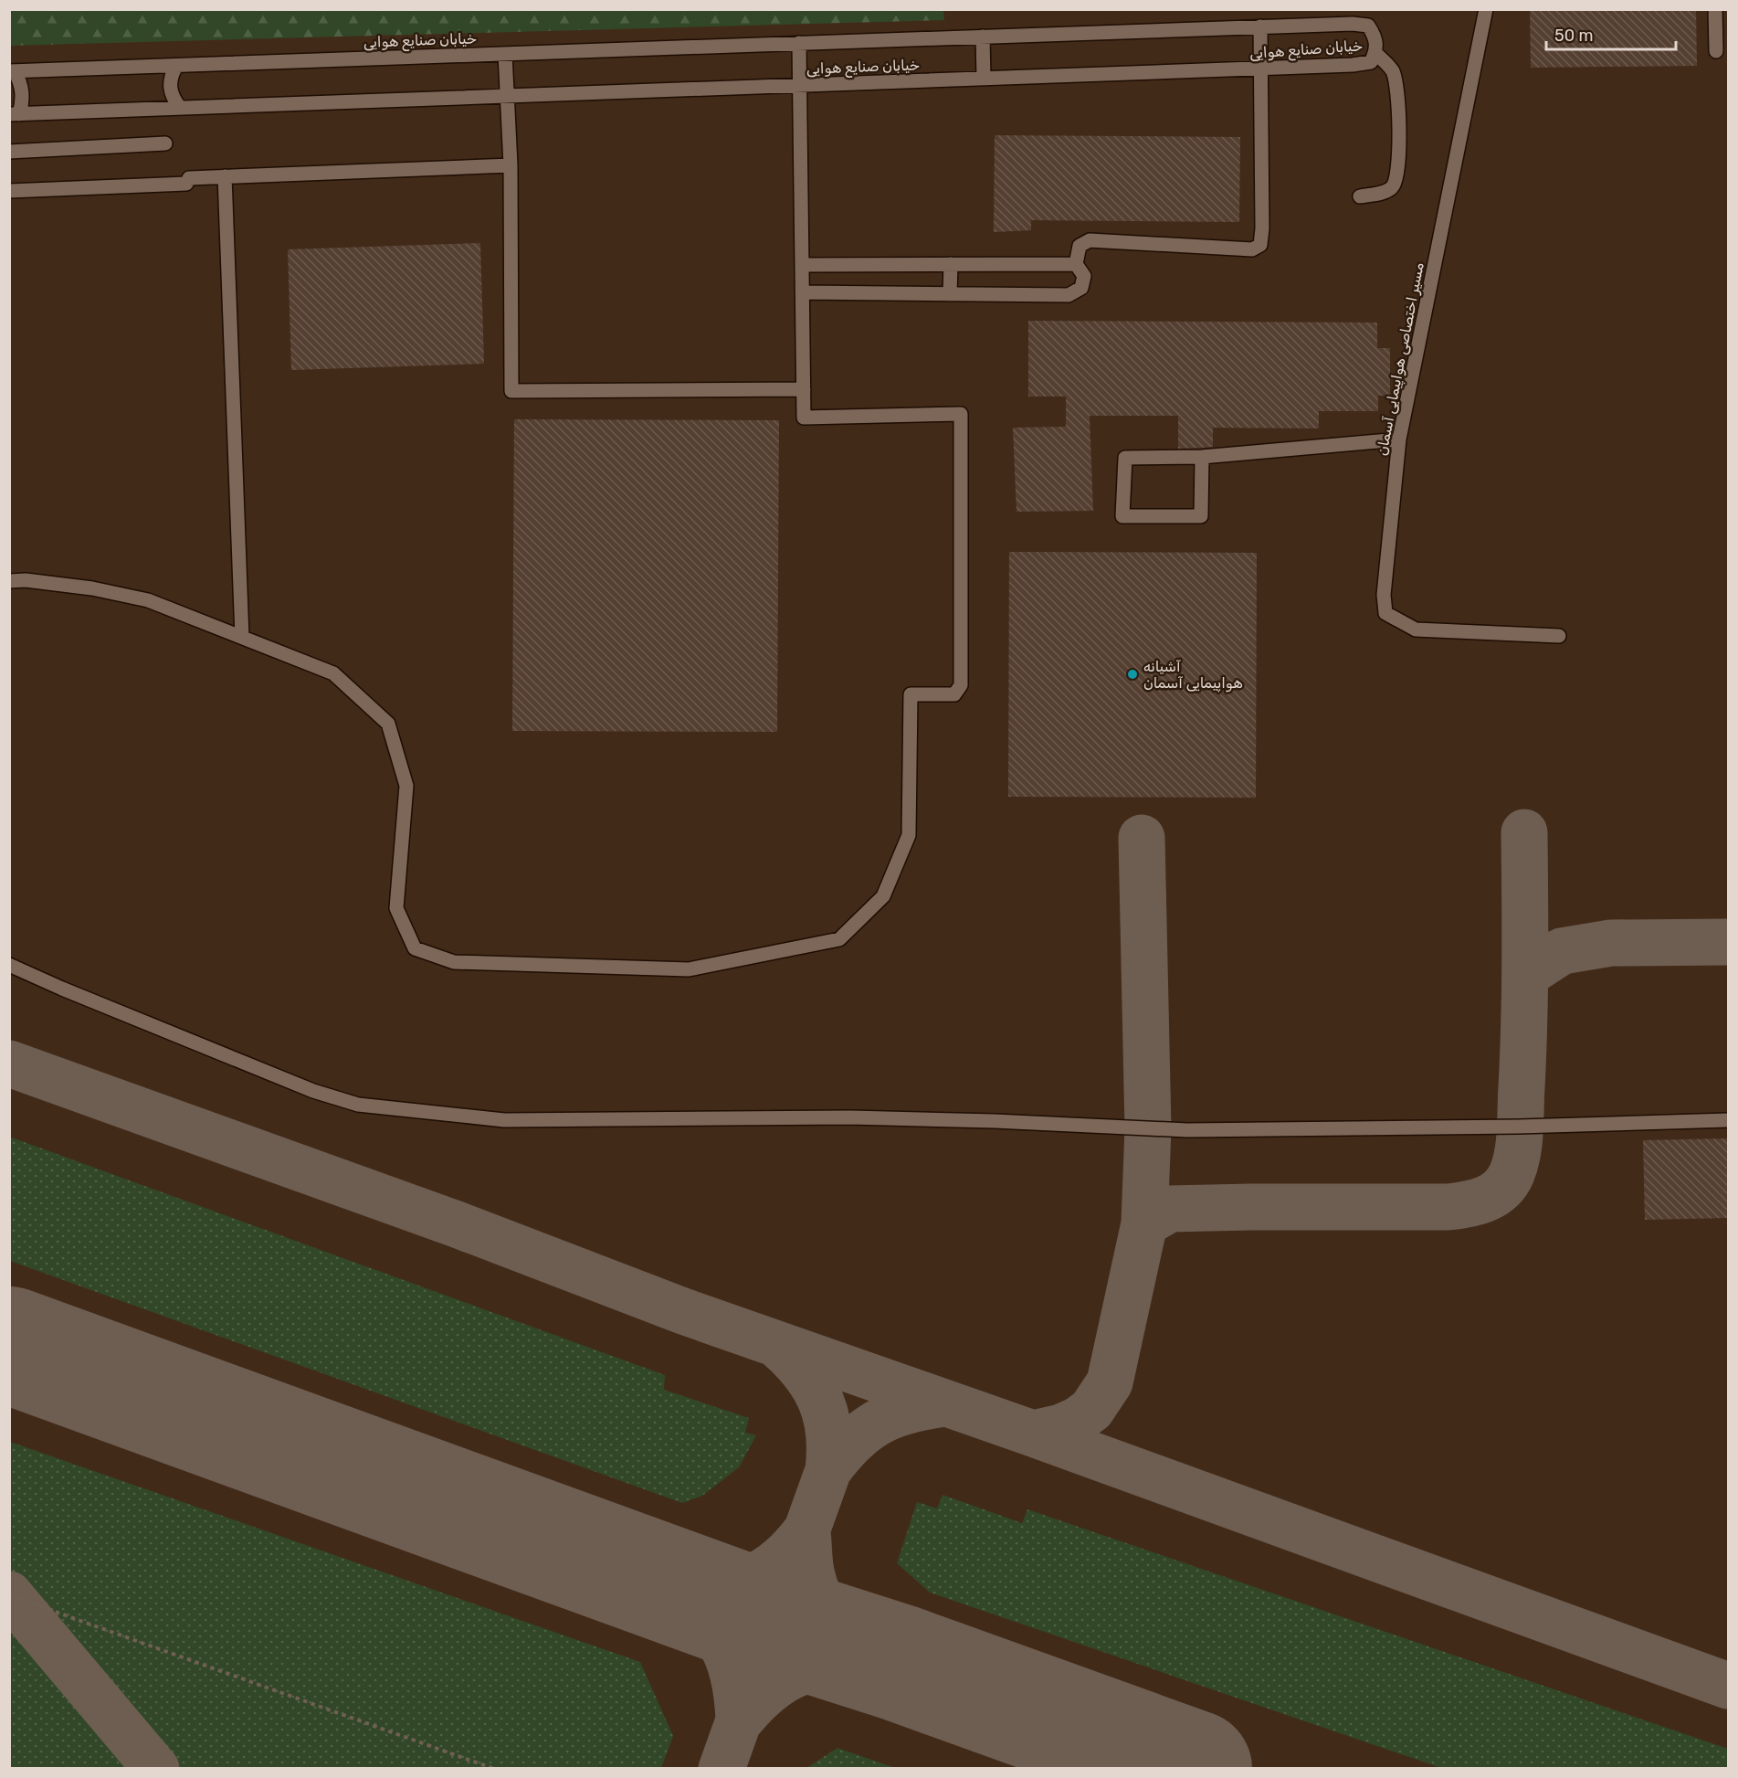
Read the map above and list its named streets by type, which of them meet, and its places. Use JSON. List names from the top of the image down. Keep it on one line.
{"streets":{"street":["خیابان صنایع هوایی","مسیر اختصاصی هواپیمایی آسمان"]},"places":["آشیانه هواپیمایی آسمان"],"scale_bar":"50 m"}
